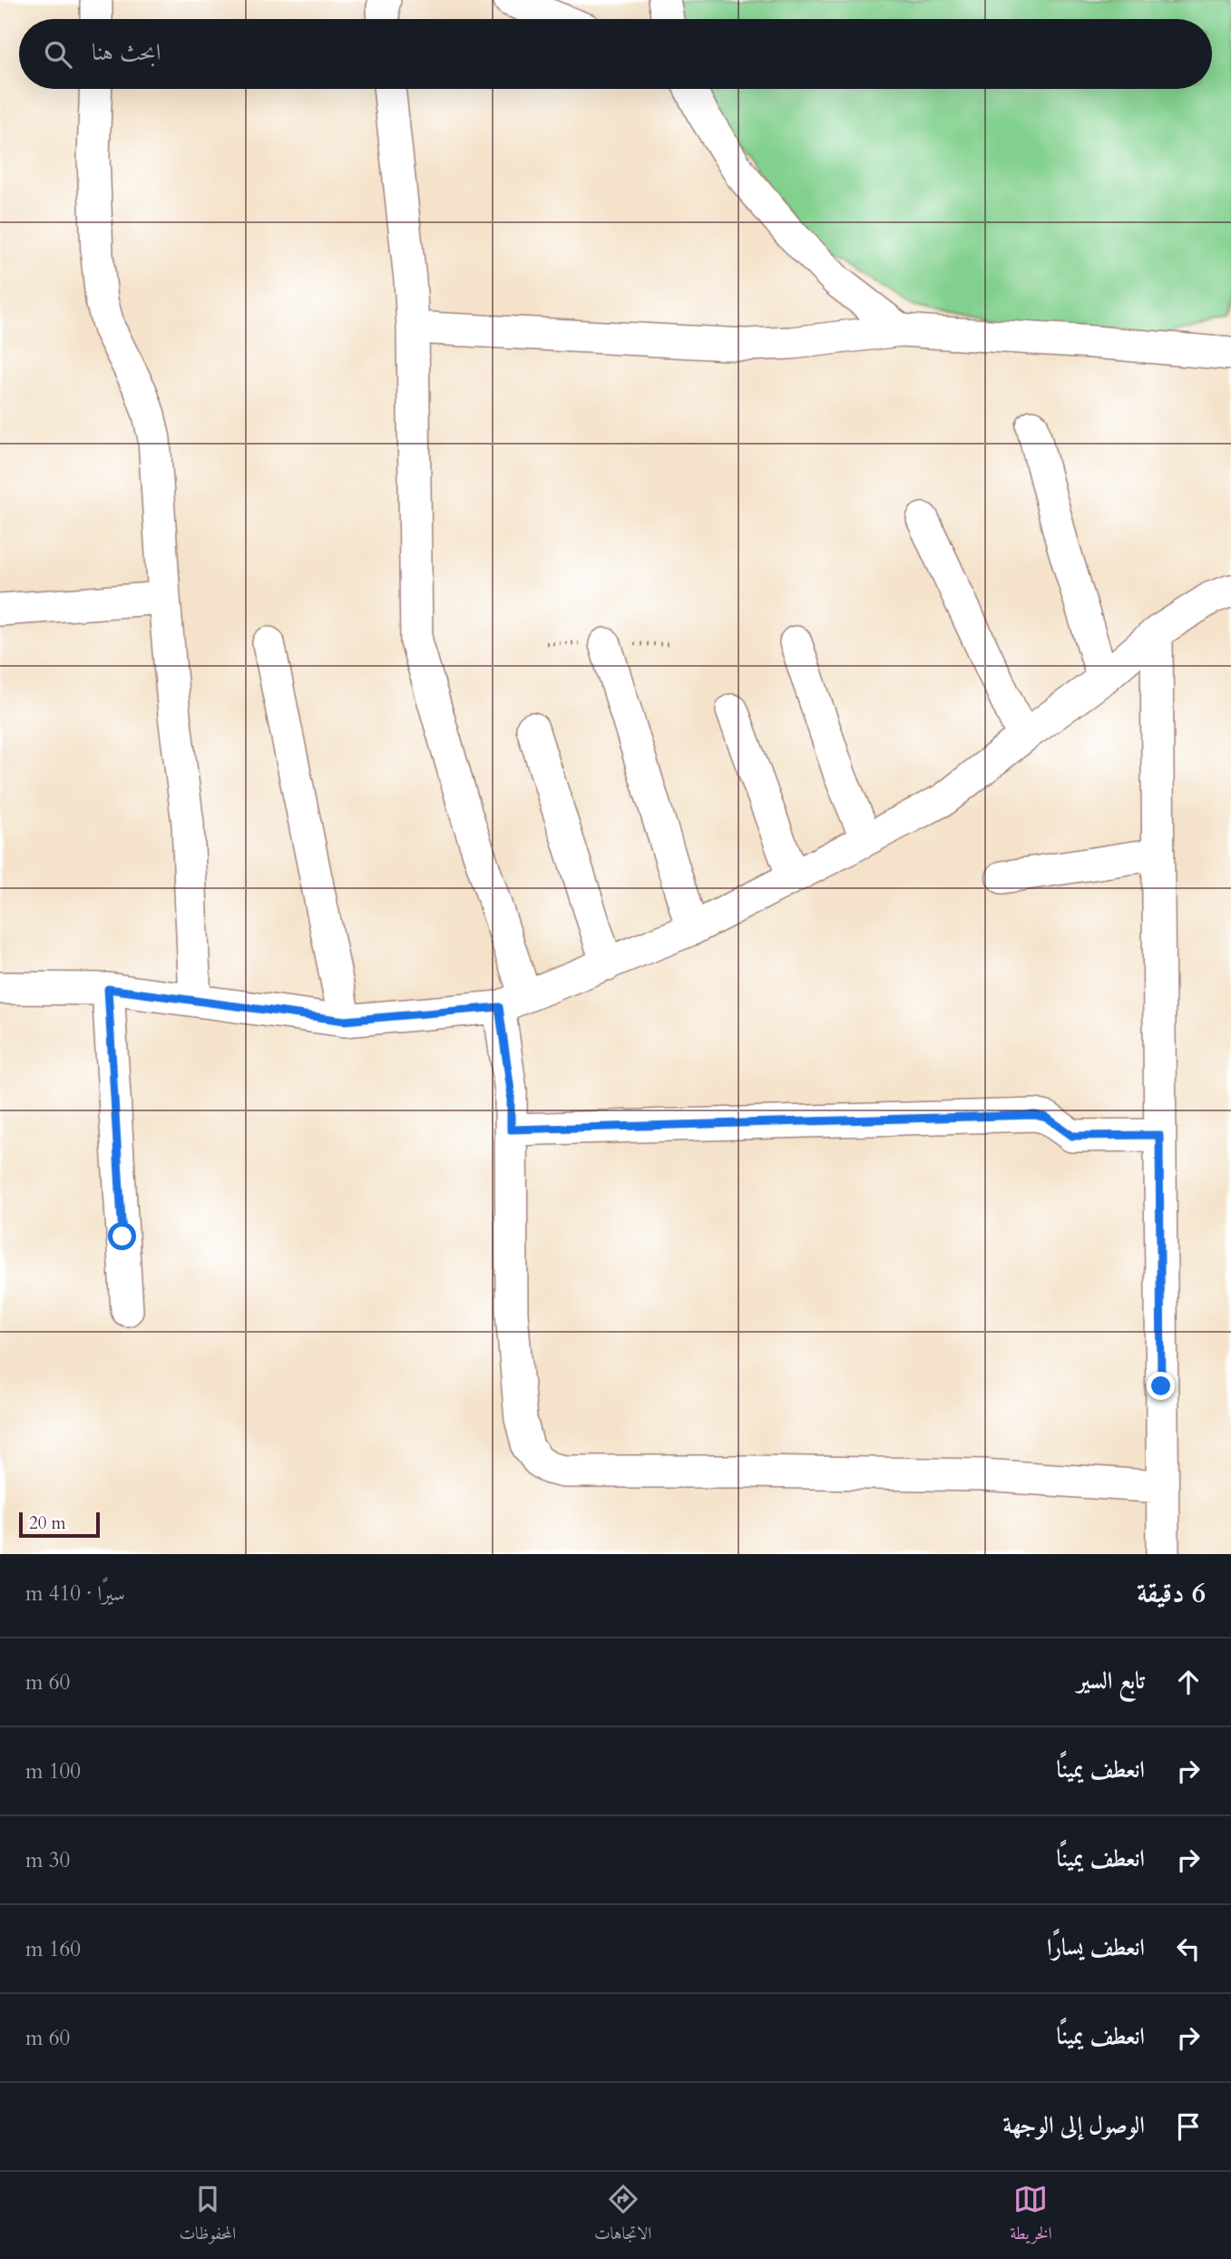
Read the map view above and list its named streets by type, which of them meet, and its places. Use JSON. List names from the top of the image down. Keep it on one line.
{"scale_bar":"20 m","page":{"search":"ابحث هنا","scale":"20 m","heading":["6 دقيقة","سيرًا · 410 m"],"list":[["تابع السير","60 m"],["انعطف يمينًا","100 m"],["انعطف يمينًا","30 m"],["انعطف يسارًا","160 m"],["انعطف يمينًا","60 m"],"الوصول إلى الوجهة"],"nav":["الخريطة","الاتجاهات","المحفوظات"]}}
